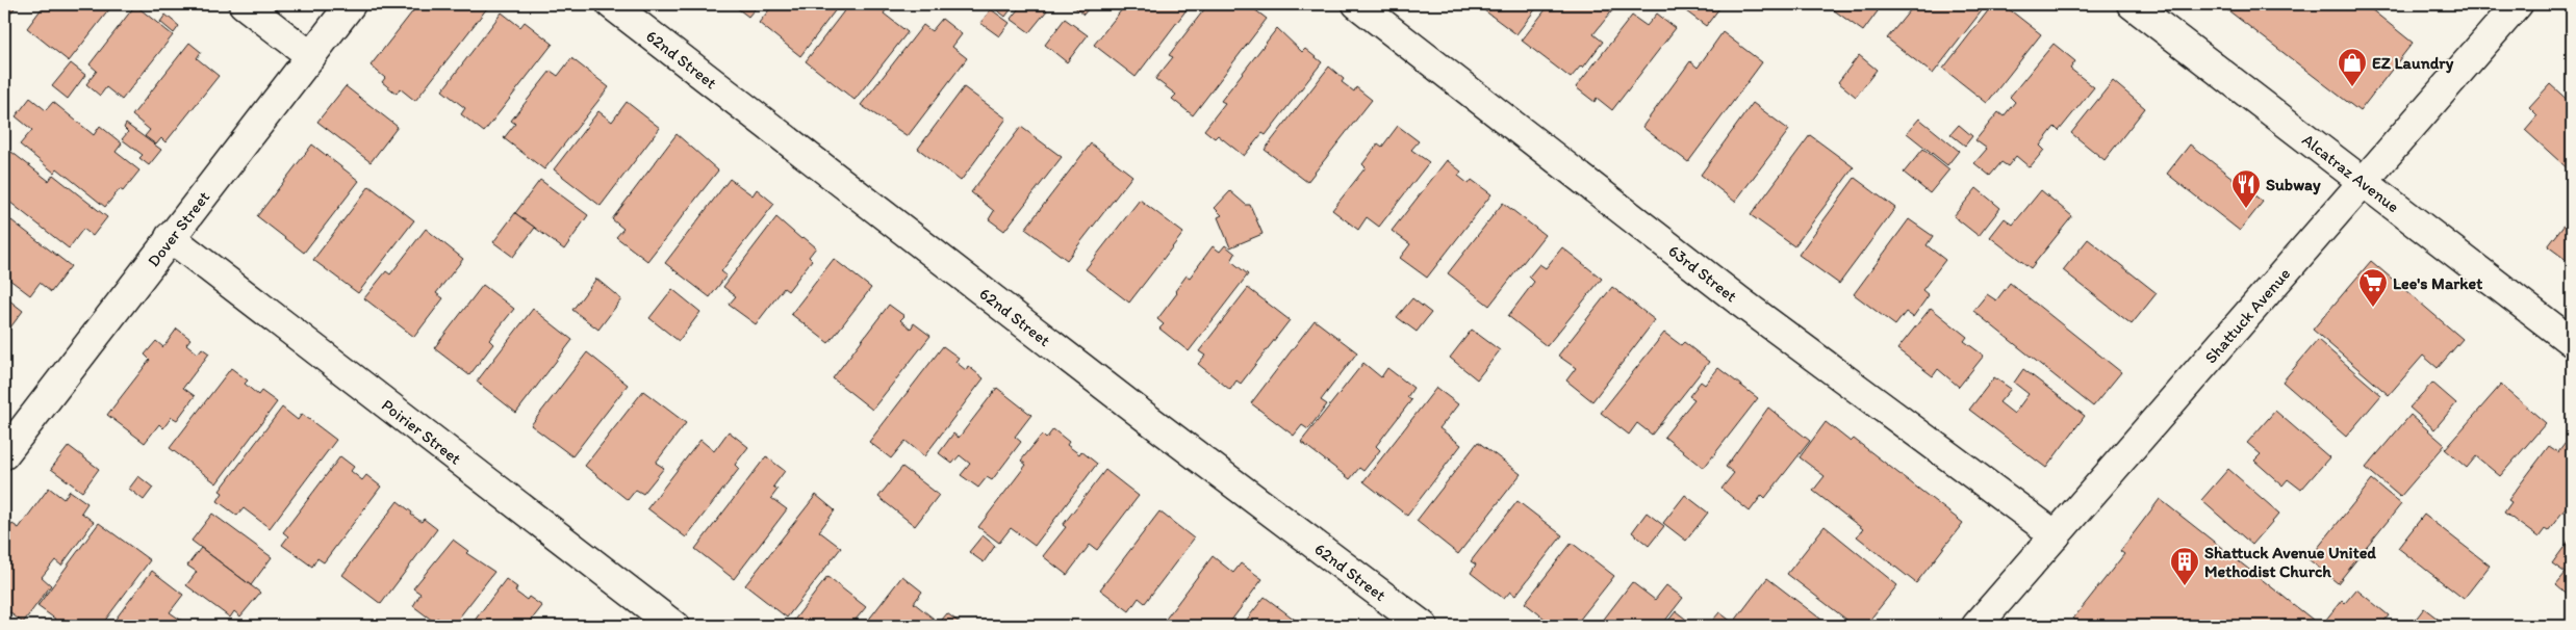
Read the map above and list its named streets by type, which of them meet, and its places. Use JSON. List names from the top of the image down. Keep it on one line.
{"streets":{"street":["62nd Street","Alcatraz Avenue","Dover Street","63rd Street","Shattuck Avenue","Poirier Street"]},"crossings":[["Alcatraz Avenue","Shattuck Avenue"],["Dover Street","Poirier Street"],["63rd Street","Shattuck Avenue"]],"places":{"shop":["EZ Laundry"],"restaurant":["Subway"],"supermarket":["Lee's Market"],"building":["Shattuck Avenue United Methodist Church"]}}
